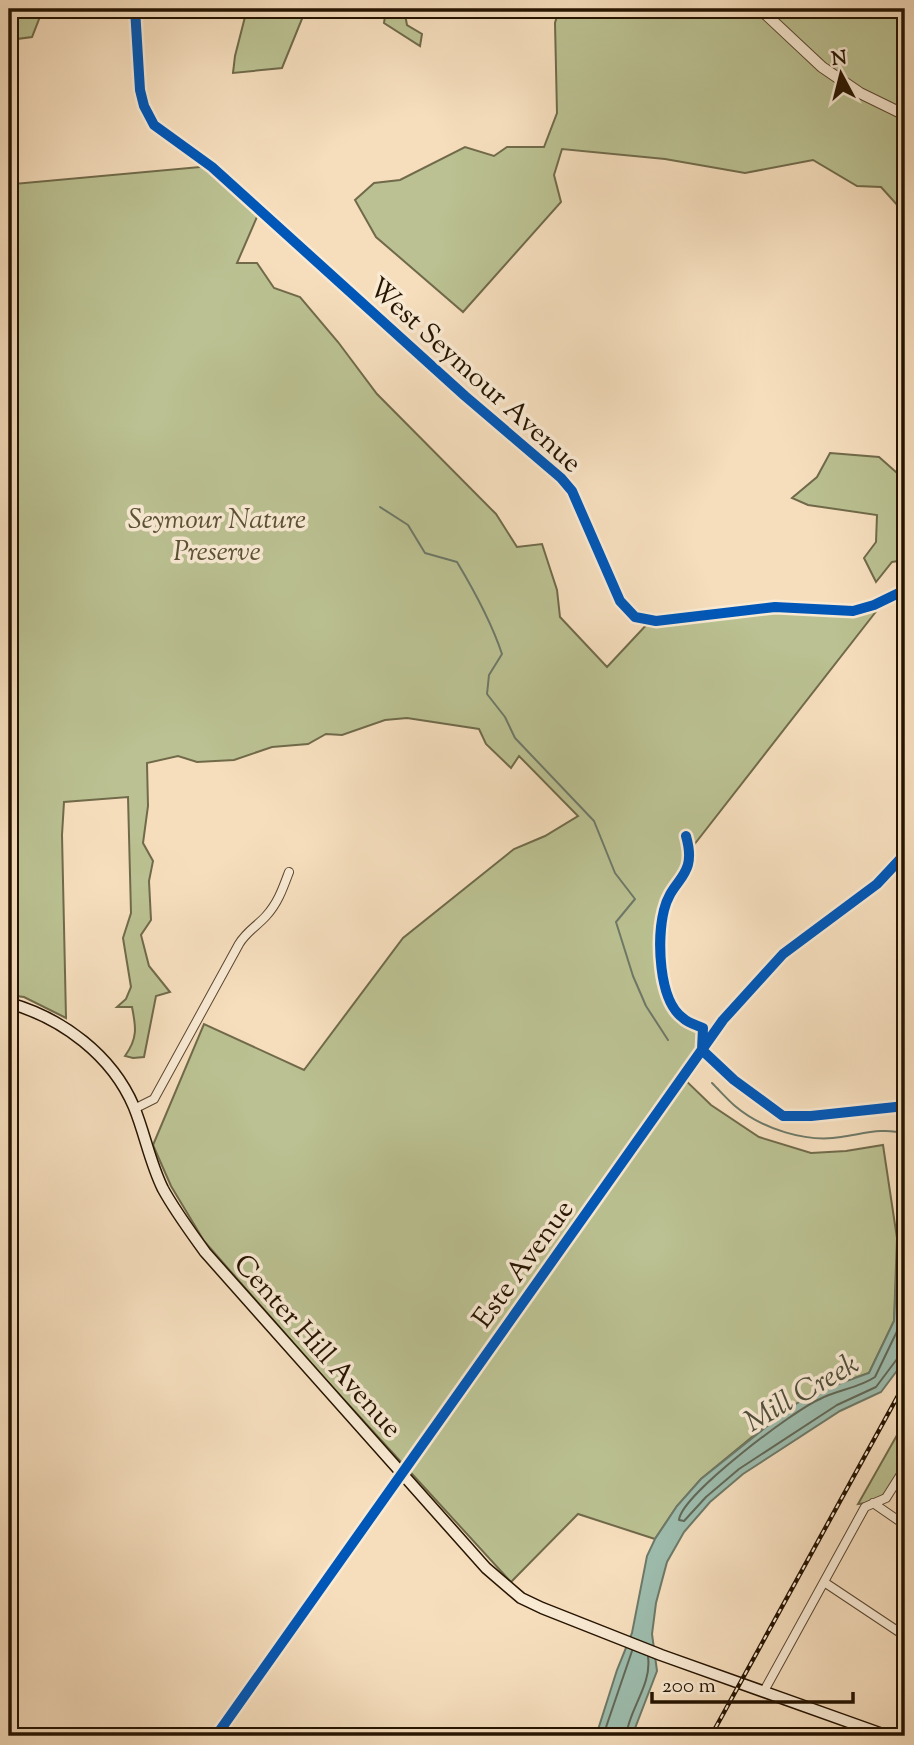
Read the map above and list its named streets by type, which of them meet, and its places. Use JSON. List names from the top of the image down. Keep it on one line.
{"streets":{"main road":["Center Hill Avenue"],"street":["West Seymour Avenue","Este Avenue"]},"crossings":[["Este Avenue","Center Hill Avenue"]],"water":["Mill Creek"],"parks":["Seymour Nature Preserve"],"scale_bar":"200 m","north":"top"}
